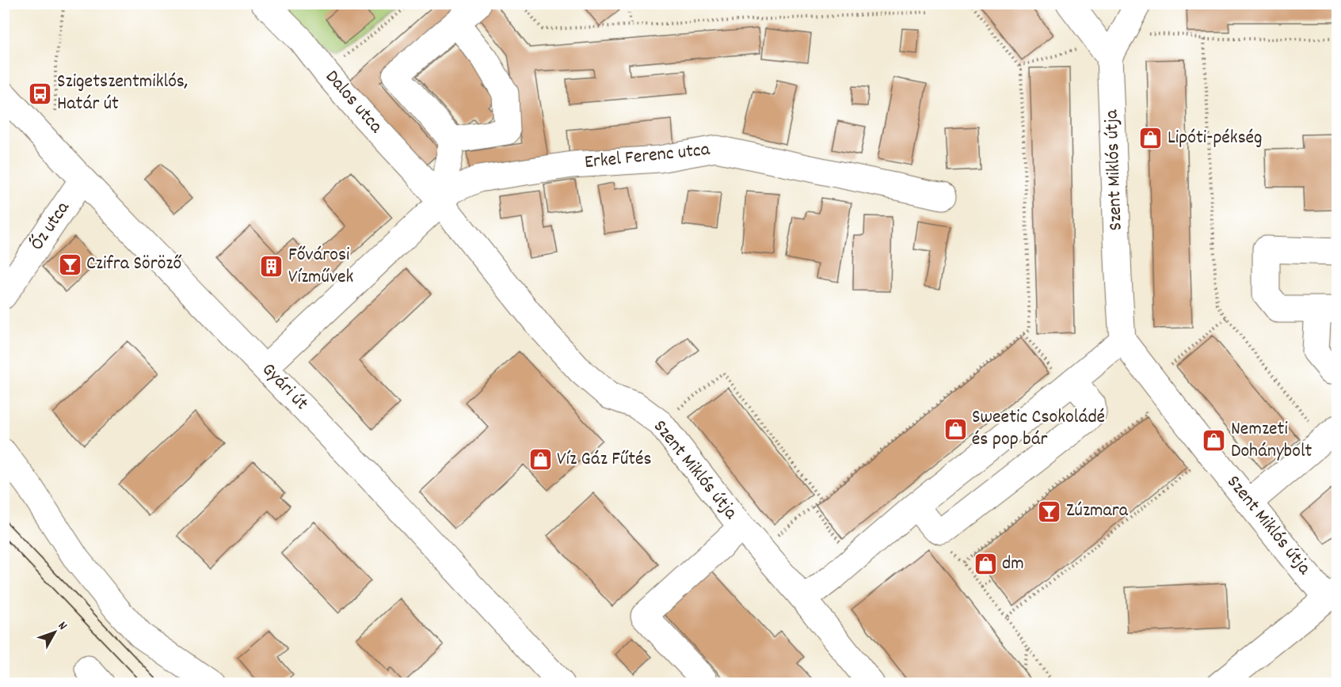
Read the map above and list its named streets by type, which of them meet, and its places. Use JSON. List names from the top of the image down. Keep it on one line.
{"streets":{"street":["Dalos utca","Erkel Ferenc utca","Szent Miklós útja","Őz utca","Gyári út"]},"crossings":[["Dalos utca","Erkel Ferenc utca"],["Dalos utca","Szent Miklós útja"],["Erkel Ferenc utca","Szent Miklós útja"],["Erkel Ferenc utca","Gyári út"],["Őz utca","Gyári út"]],"places":{"bus stop":["Szigetszentmiklós, Határ út"],"shop":["Lipóti-pékség","Sweetic Csokoládé és pop bár","Nemzeti Dohánybolt","Víz Gáz Fűtés","dm"],"bar":["Czifra Söröző","Zúzmara"],"building":["Fővárosi Vízművek"]},"north":"top right"}
